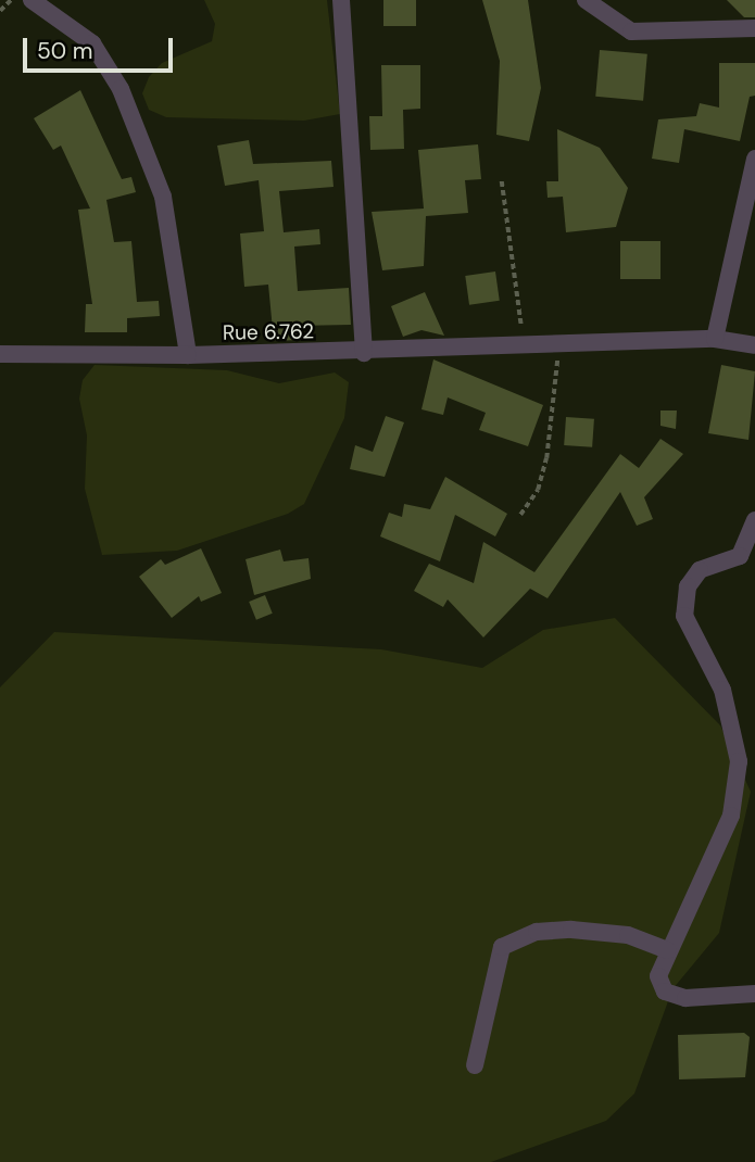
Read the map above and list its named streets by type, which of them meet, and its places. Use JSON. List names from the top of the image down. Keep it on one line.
{"streets":{"street":["Rue 6.762"]},"scale_bar":"50 m"}
